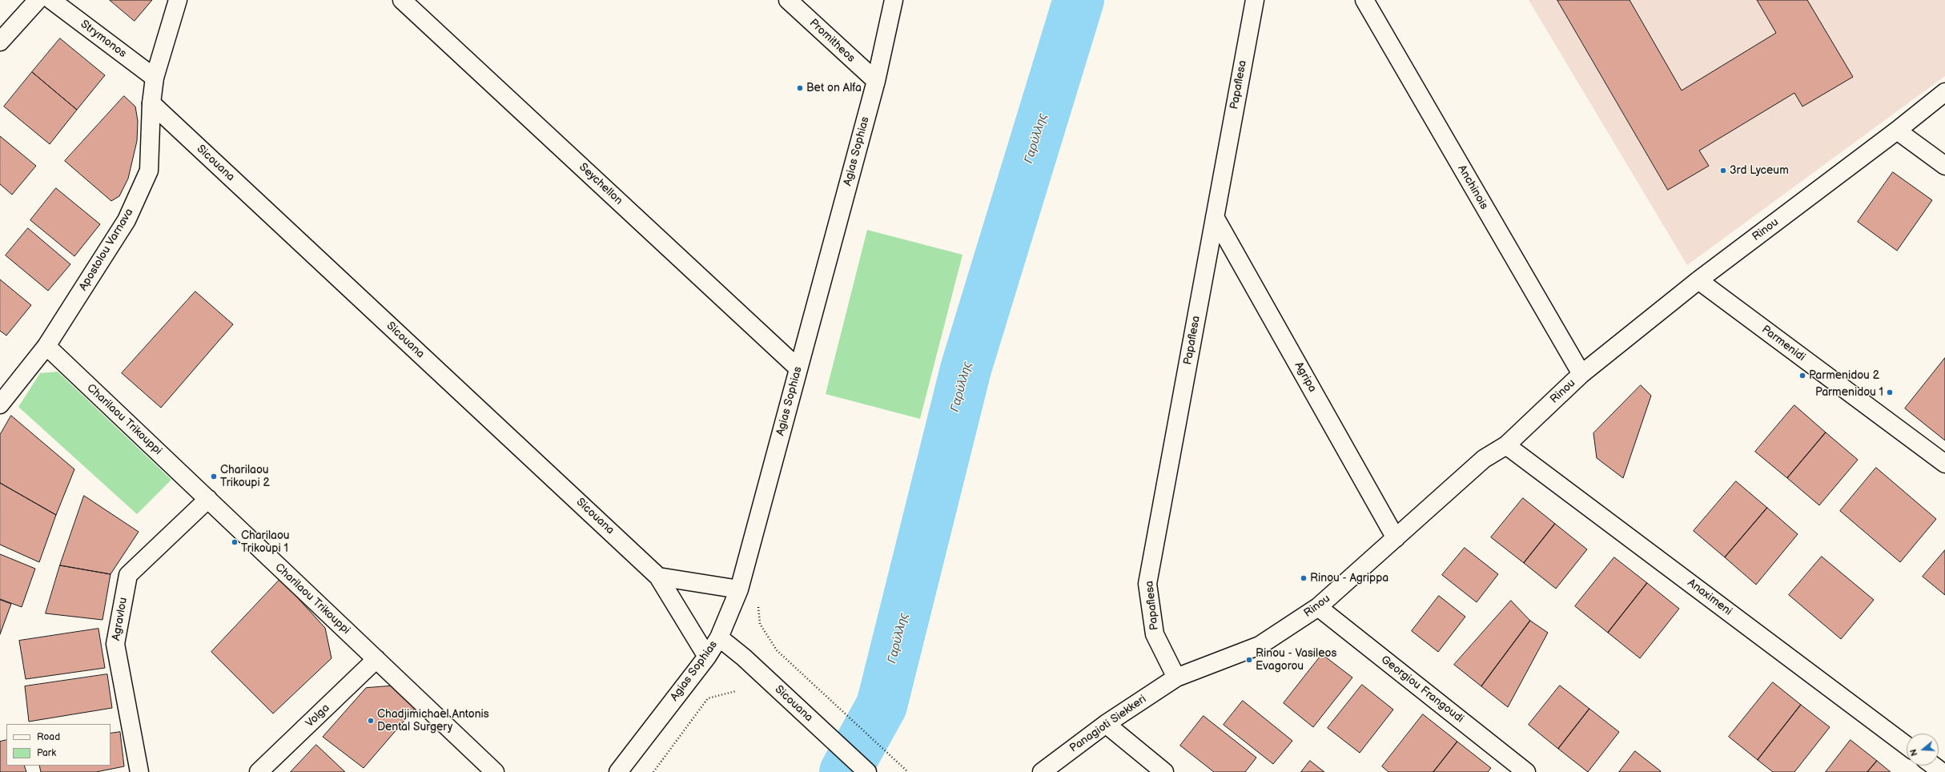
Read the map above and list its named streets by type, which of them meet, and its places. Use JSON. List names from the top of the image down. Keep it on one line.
{"streets":{"street":["Strymonos","Promitheos","Papaflesa","Agias Sophias","Sicouana","Seychellon","Anchinois","Rinou","Apostolou Varnava","Parmenidi","Agripa","Charilaou Trikouppi","Anaximeni","Agravlou","Georgiou Frangoudi","Volga","Panagioti Siekkeri"]},"crossings":[["Strymonos","Apostolou Varnava"],["Promitheos","Agias Sophias"],["Papaflesa","Rinou"],["Papaflesa","Agripa"],["Papaflesa","Panagioti Siekkeri"],["Agias Sophias","Sicouana"],["Agias Sophias","Seychellon"],["Sicouana","Apostolou Varnava"],["Anchinois","Rinou"],["Rinou","Parmenidi"],["Rinou","Agripa"],["Rinou","Anaximeni"],["Rinou","Georgiou Frangoudi"],["Rinou","Panagioti Siekkeri"],["Apostolou Varnava","Charilaou Trikouppi"],["Charilaou Trikouppi","Agravlou"],["Charilaou Trikouppi","Volga"]],"water":["Γαρύλλης"],"places":["Bet on Alfa","3rd Lyceum","Parmenidou 2","Parmenidou 1","Charilaou Trikoupi 2","Charilaou Trikoupi 1","Rinou - Agrippa","Rinou - Vasileos Evagorou","Chadjimichael Antonis Dental Surgery"],"legend":["Road","Park"],"north":"left"}
